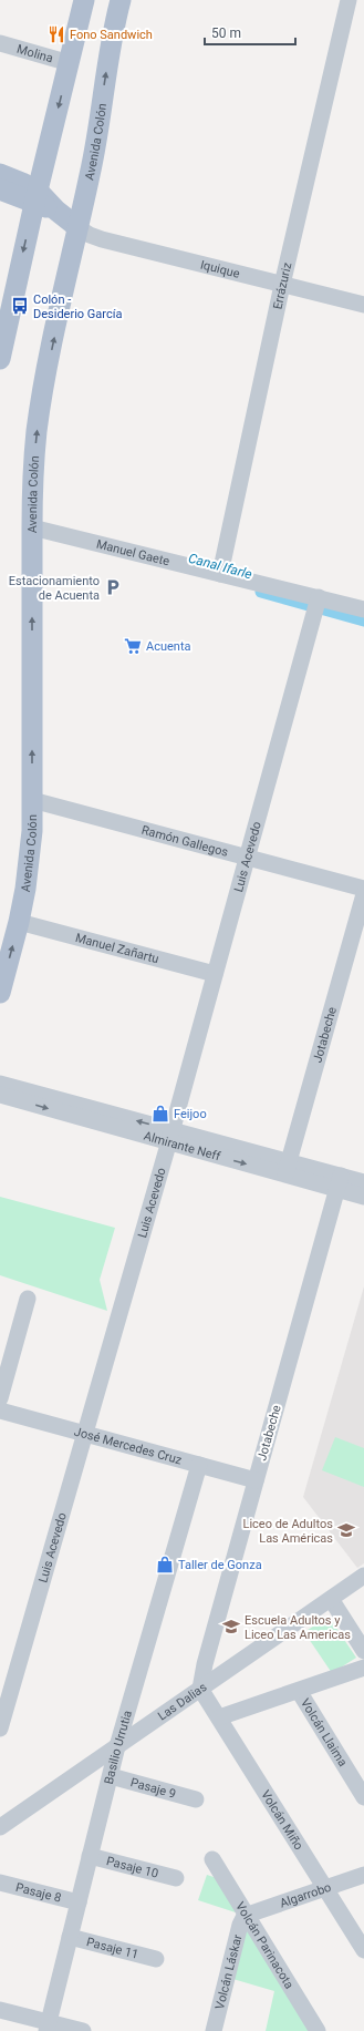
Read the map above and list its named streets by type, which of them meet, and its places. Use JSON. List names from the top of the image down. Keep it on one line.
{"streets":{"main road":["Avenida Colón"],"street":["Molina","Iquique","Errázuriz","Manuel Gaete","Ramón Gallegos","Luis Acevedo","Manuel Zañartu","Jotabeche","Almirante Neff","José Mercedes Cruz","Las Dalias","Volcán Llaima","Basilio Urrutia","Pasaje 9","Volcán Miño","Pasaje 10","Pasaje 8","Algarrobo","Volcán Parinacota","Pasaje 11","Volcán Láskar"]},"crossings":[["Avenida Colón","Iquique"],["Avenida Colón","Manuel Gaete"],["Avenida Colón","Ramón Gallegos"],["Avenida Colón","Manuel Zañartu"],["Iquique","Errázuriz"],["Errázuriz","Manuel Gaete"],["Manuel Gaete","Luis Acevedo"],["Ramón Gallegos","Luis Acevedo"],["Luis Acevedo","Manuel Zañartu"],["Luis Acevedo","Almirante Neff"],["Luis Acevedo","José Mercedes Cruz"],["Jotabeche","Almirante Neff"],["Jotabeche","José Mercedes Cruz"],["Jotabeche","Las Dalias"],["Jotabeche","Volcán Miño"],["José Mercedes Cruz","Basilio Urrutia"],["Las Dalias","Basilio Urrutia"],["Las Dalias","Volcán Miño"],["Basilio Urrutia","Pasaje 9"],["Basilio Urrutia","Pasaje 10"],["Basilio Urrutia","Pasaje 8"],["Basilio Urrutia","Pasaje 11"],["Volcán Miño","Algarrobo"],["Algarrobo","Volcán Parinacota"],["Algarrobo","Volcán Láskar"],["Volcán Parinacota","Volcán Láskar"]],"water":["Canal Ifarle"],"places":{"restaurant":["Fono Sandwich"],"bus stop":["Colón - Desiderio García"],"parking":["Estacionamiento de Acuenta"],"supermarket":["Acuenta"],"shop":["Feijoo","Taller de Gonza"],"school or university":["Liceo de Adultos Las Américas","Escuela Adultos y Liceo Las Americas"]},"scale_bar":"50 m"}
